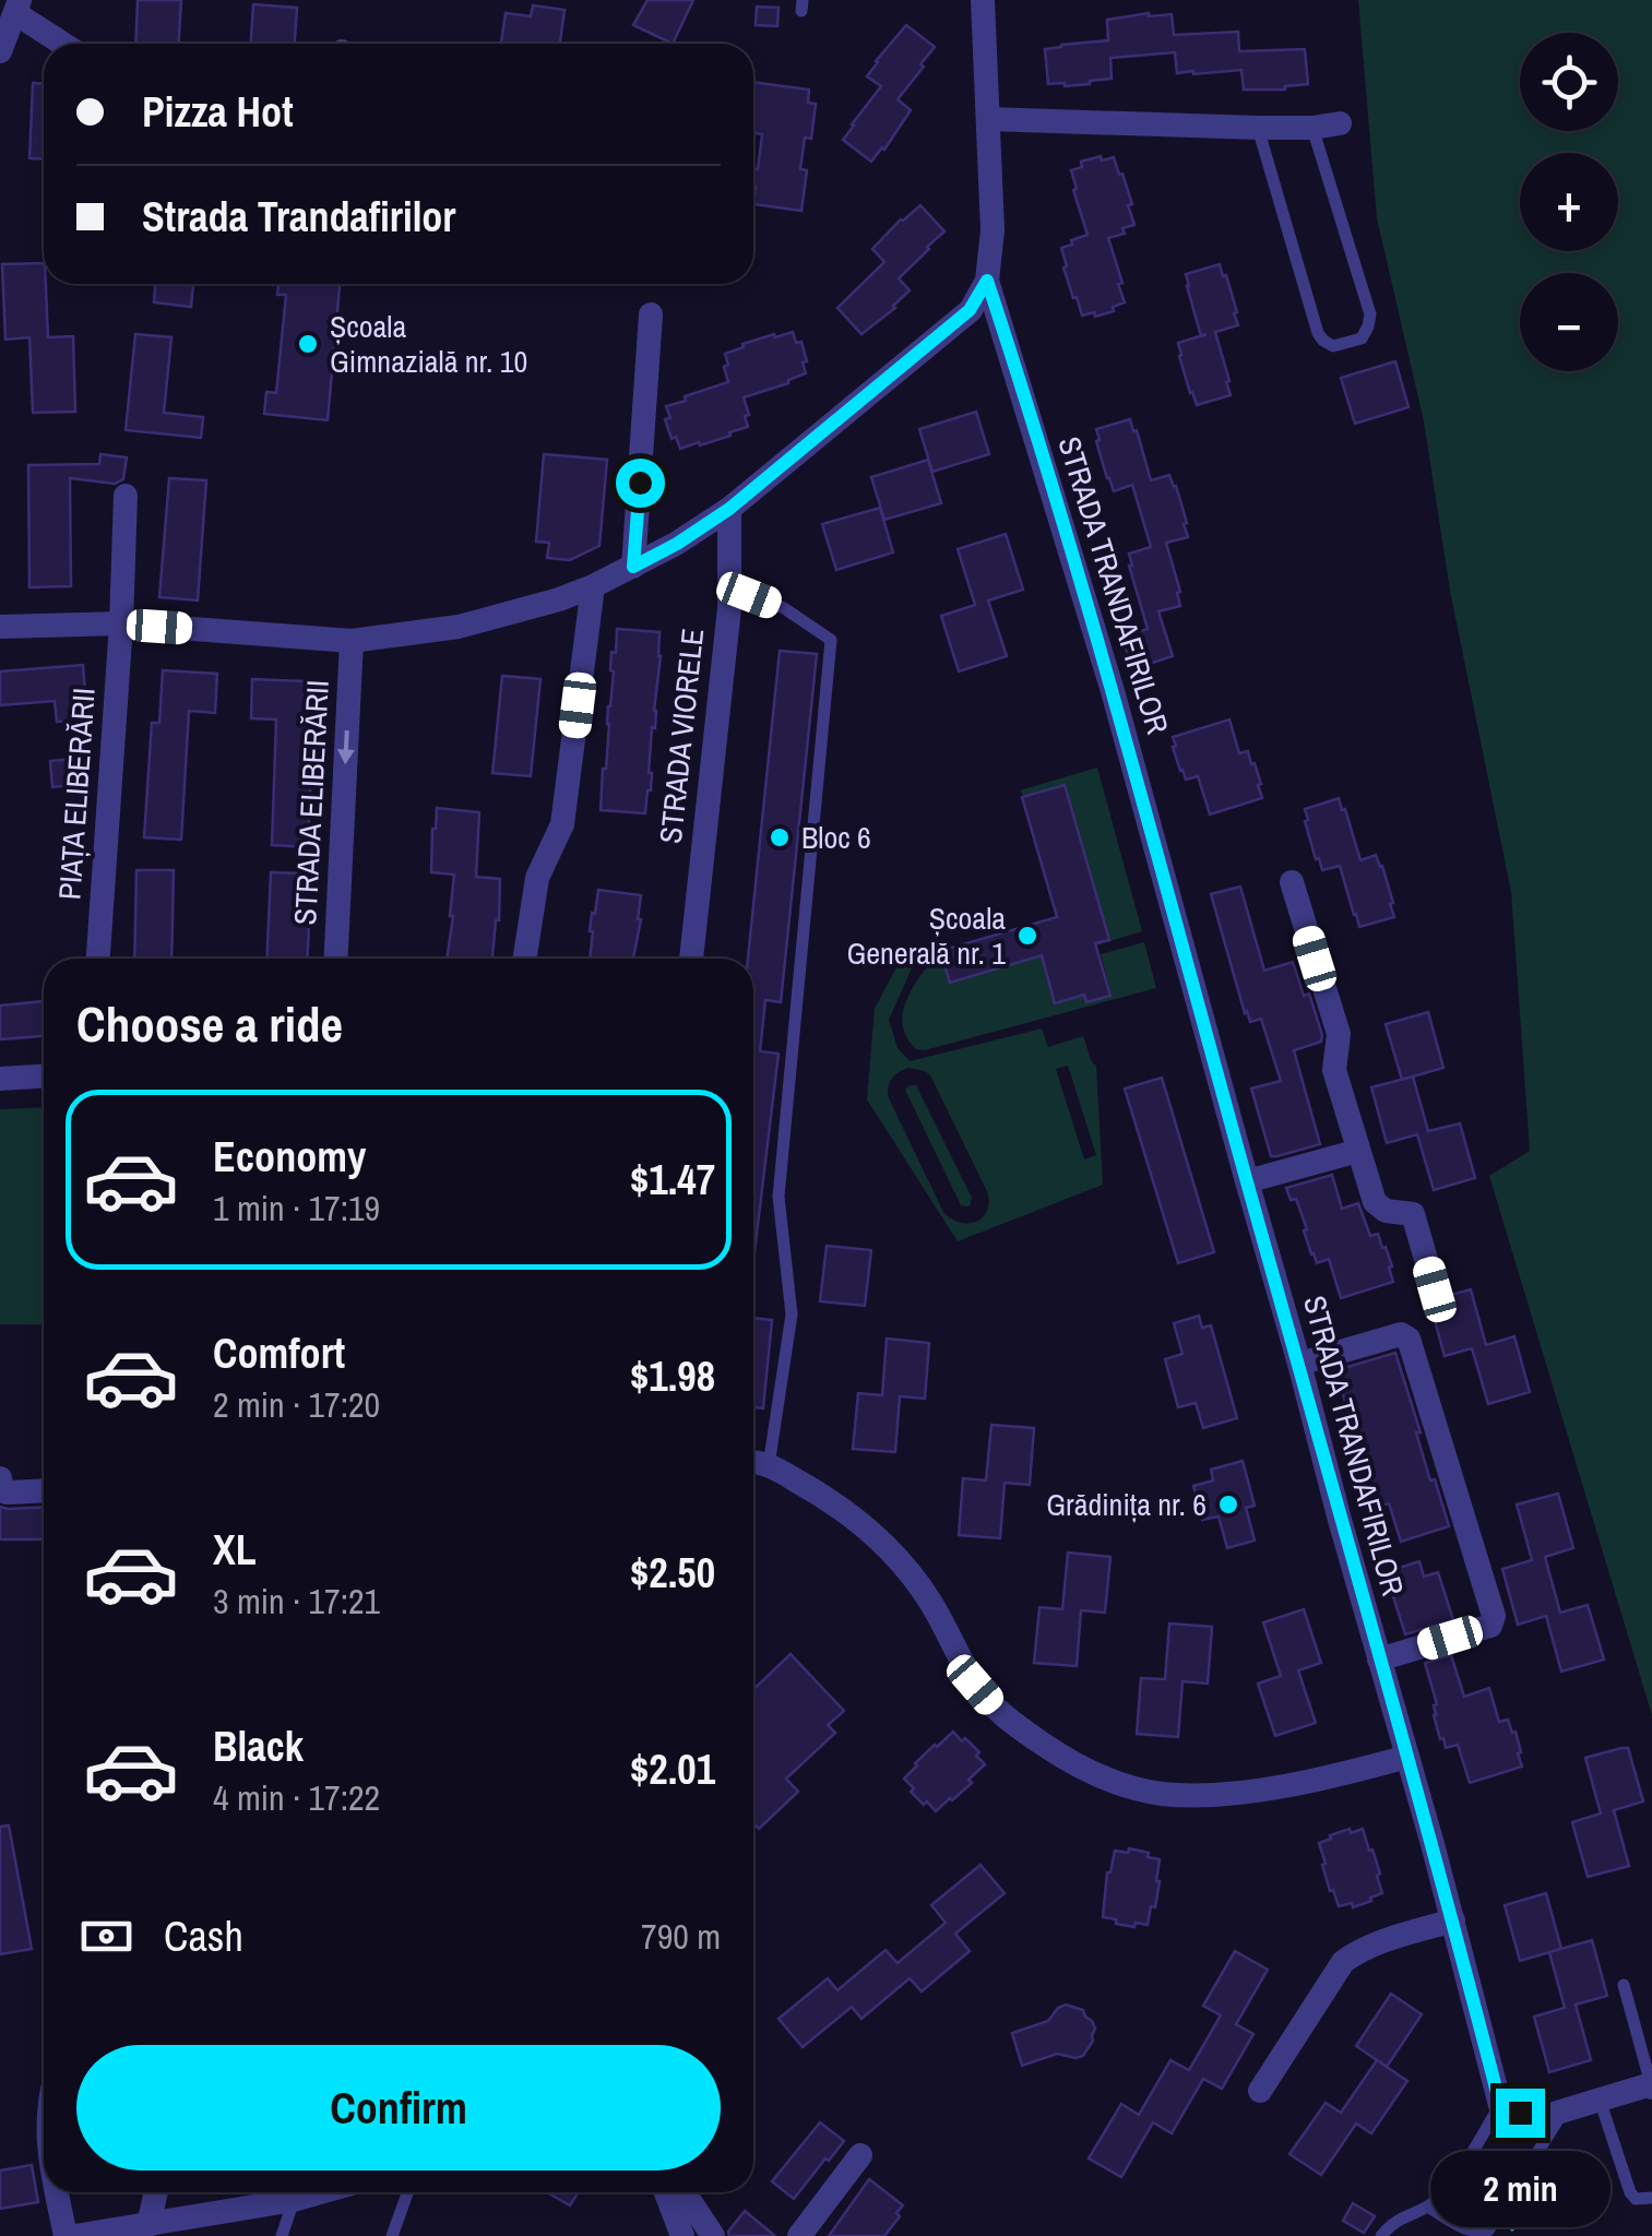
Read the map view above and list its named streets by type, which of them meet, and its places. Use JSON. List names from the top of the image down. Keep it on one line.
{"streets":{"street":["STRADA TRANDAFIRILOR","STRADA VIORELE","PIAȚA ELIBERĂRII","STRADA ELIBERĂRII"]},"places":["Școala Gimnazială nr. 10","Bloc 6","Școala Generală nr. 1","Grădinița nr. 6"],"page":{"map_buttons":["+","−"],"banner":["Pizza Hot","Strada Trandafirilor"],"heading":"Choose a ride","list":[{"name":"Economy","note":"1 min · 17:19","value":"$1.47"},{"name":"Comfort","note":"2 min · 17:20","value":"$1.98"},{"name":"XL","note":"3 min · 17:21","value":"$2.50"},{"name":"Black","note":"4 min · 17:22","value":"$2.01"}],"pay":["Cash","790 m"],"buttons":"Confirm","bubble":"2 min"}}
